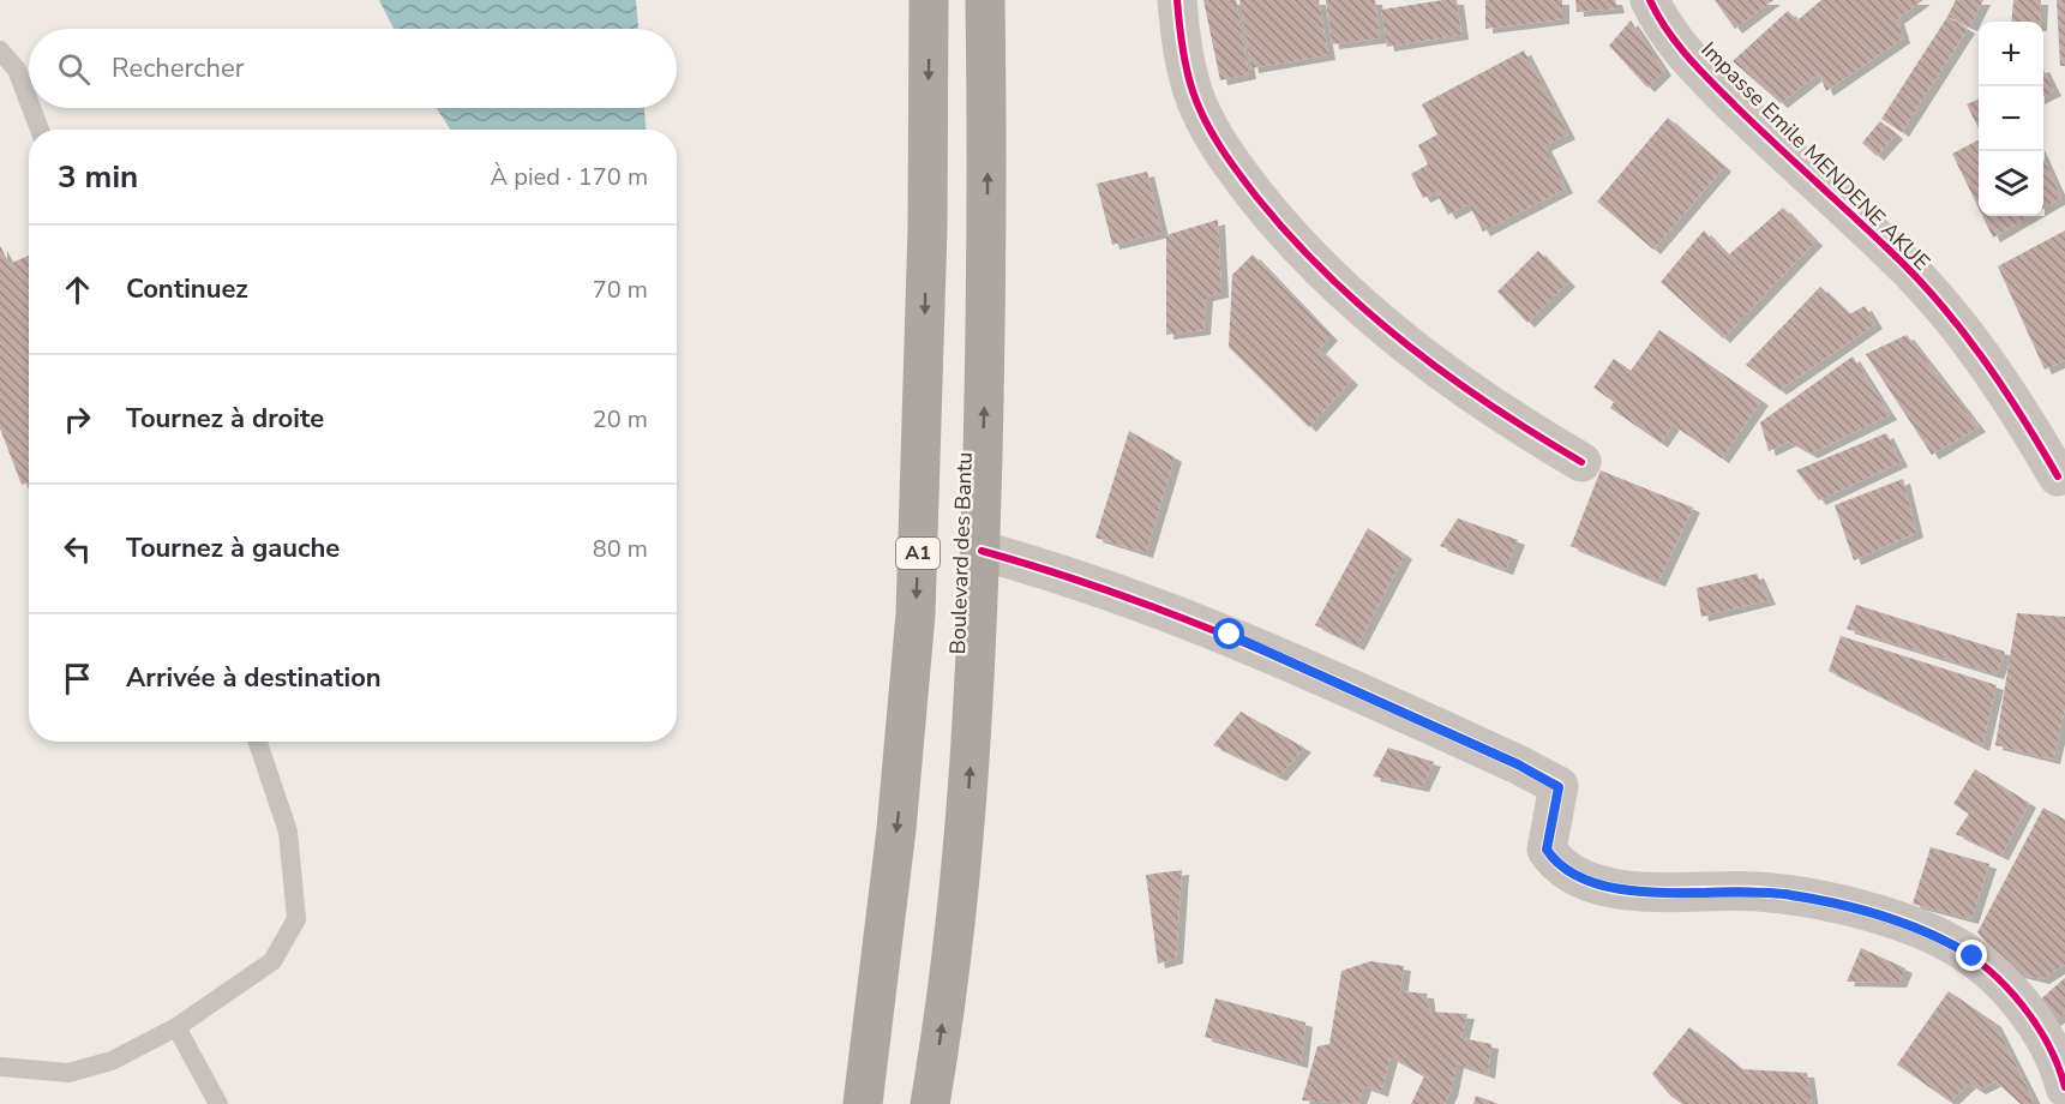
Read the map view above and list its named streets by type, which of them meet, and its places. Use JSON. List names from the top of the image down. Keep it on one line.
{"streets":{"highway":["A1","Boulevard des Bantu"],"street":["Impasse Emile MENDENE AKUE"]},"page":{"map_buttons":["+","−"],"search":"Rechercher","heading":["3 min","À pied · 170 m"],"list":[["Continuez","70 m"],["Tournez à droite","20 m"],["Tournez à gauche","80 m"],"Arrivée à destination"]}}
